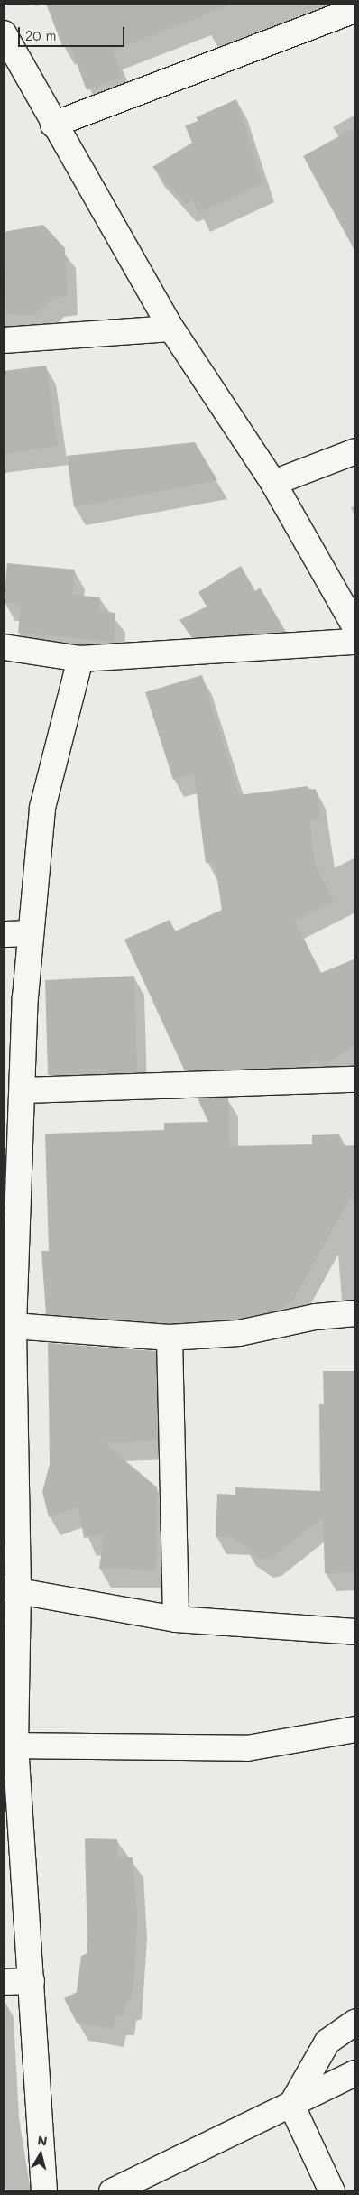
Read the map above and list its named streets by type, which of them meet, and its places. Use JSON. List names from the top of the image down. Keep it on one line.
{"scale_bar":"20 m","north":"top"}
